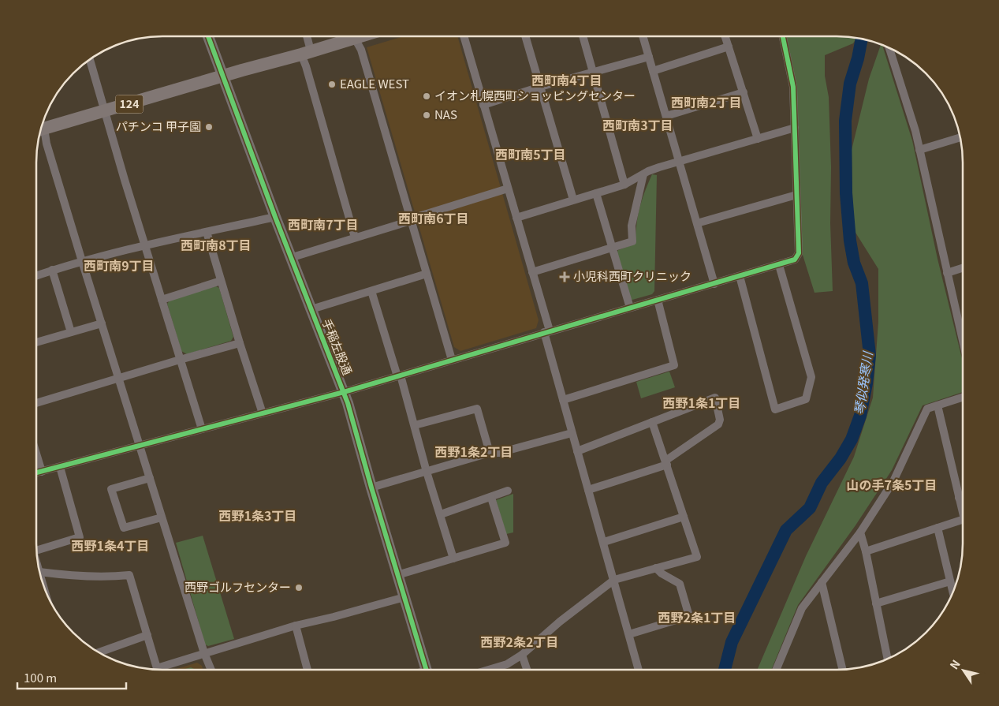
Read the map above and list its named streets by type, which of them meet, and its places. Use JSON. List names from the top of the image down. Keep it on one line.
{"streets":{"main road":["124"],"street":["手稲左股通"]},"crossings":[["124","手稲左股通"]],"districts":["西町南4丁目","西町南2丁目","西町南3丁目","西町南5丁目","西町南6丁目","西町南7丁目","西町南8丁目","西町南9丁目","西野1条1丁目","西野1条2丁目","山の手7条5丁目","西野1条3丁目","西野1条4丁目","西野2条1丁目","西野2条2丁目"],"water":["琴似発寒川"],"places":{"other":["EAGLE WEST","イオン札幌西町ショッピングセンター","NAS","パチンコ 甲子園","西野ゴルフセンター"],"health":["小児科西町クリニック"]},"scale_bar":"100 m","north":"top left"}
